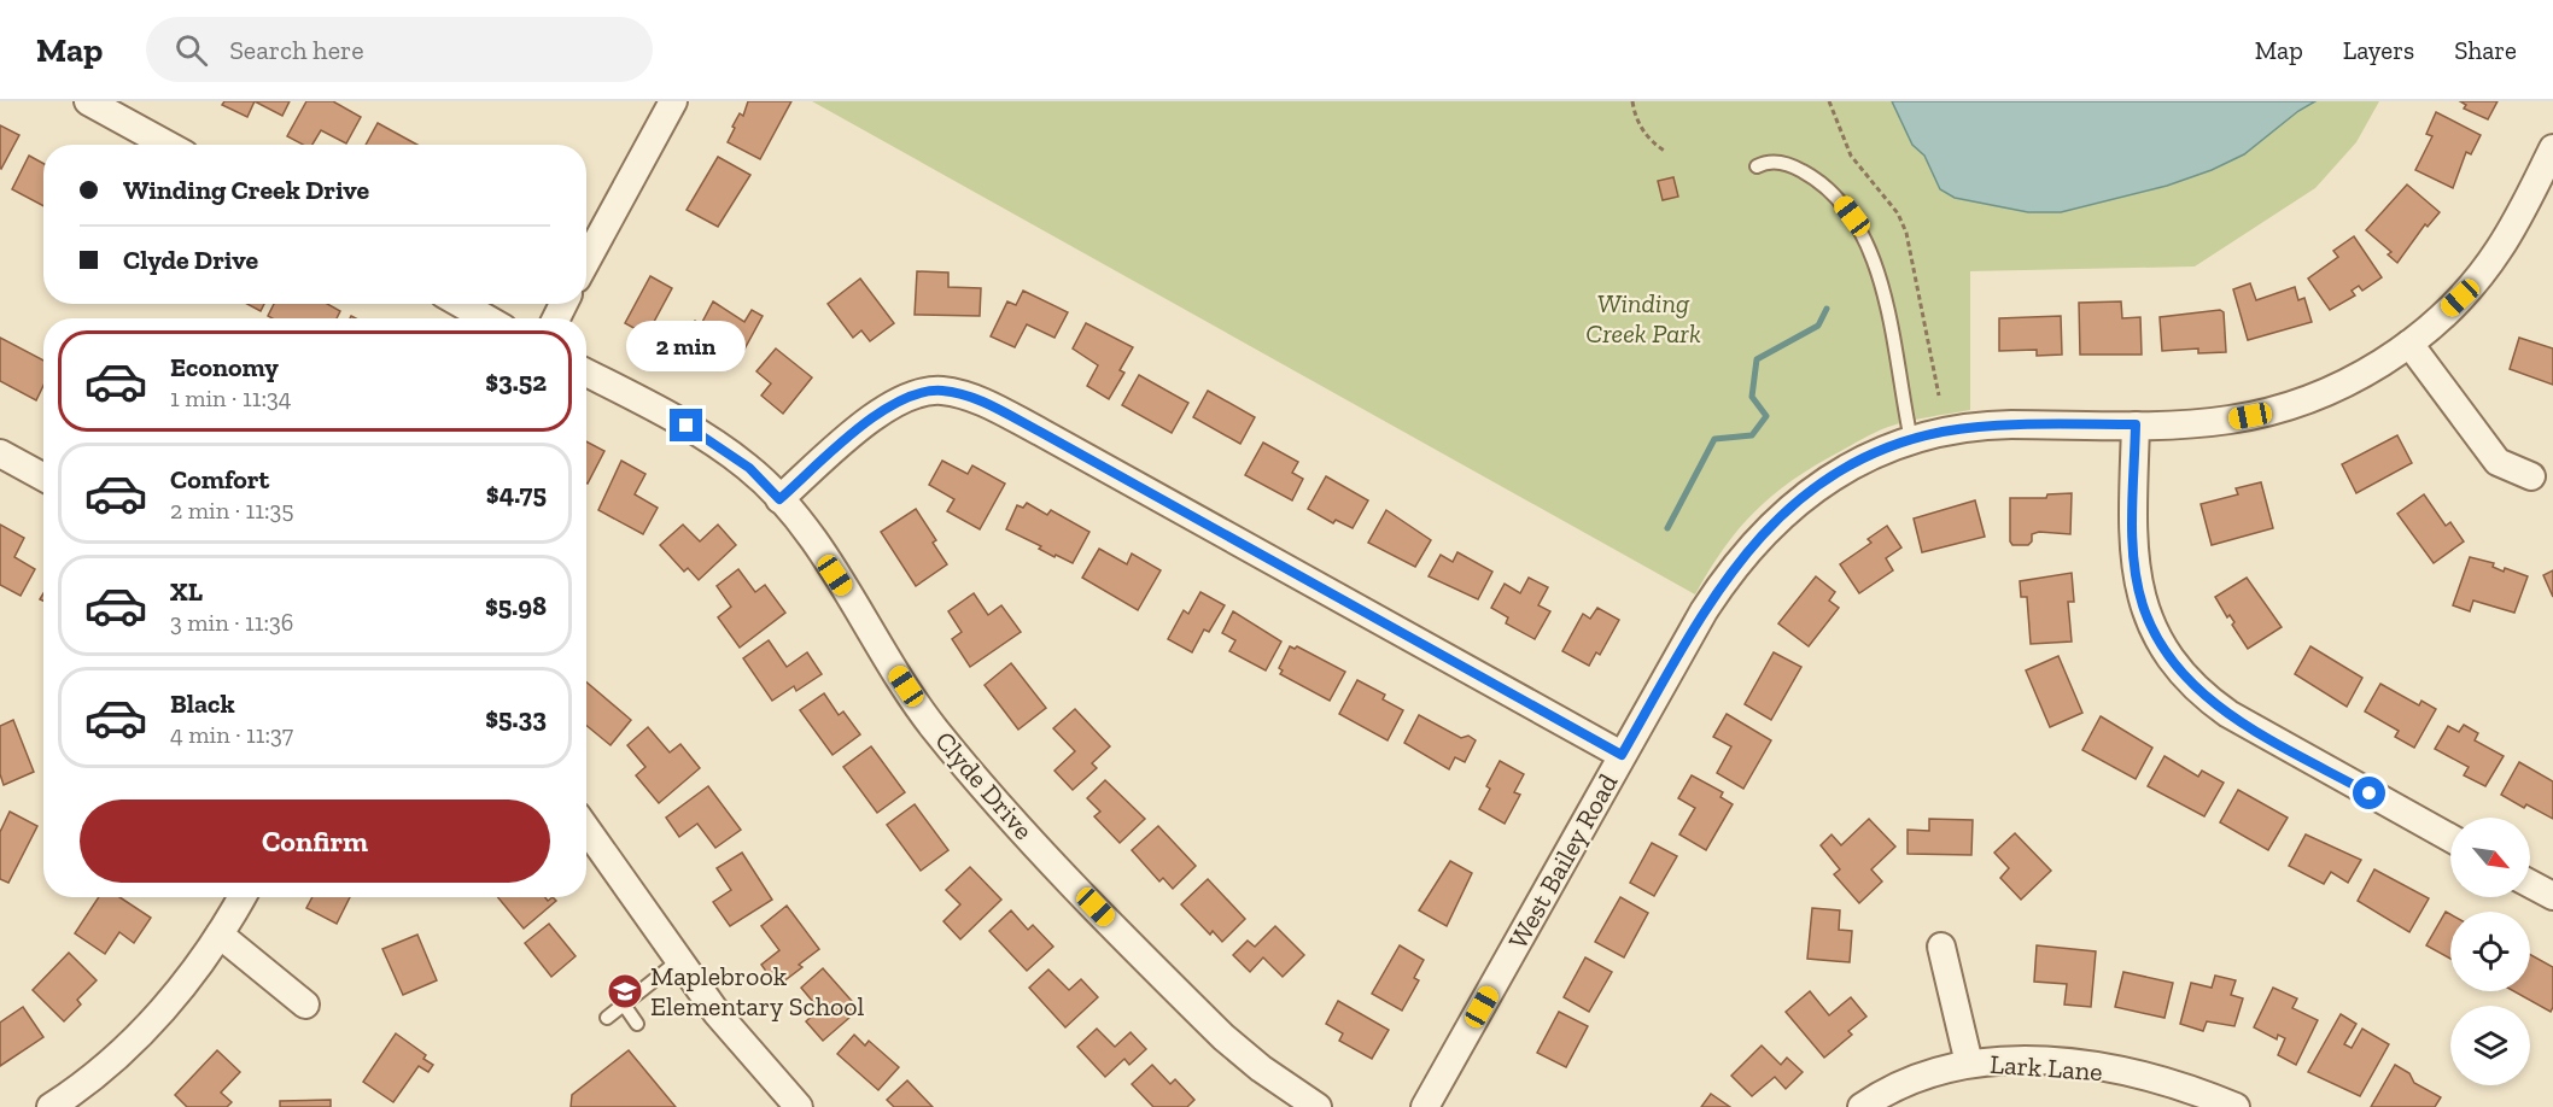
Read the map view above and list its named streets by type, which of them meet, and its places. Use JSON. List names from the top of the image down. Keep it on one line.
{"streets":{"street":["Clyde Drive","West Bailey Road","Lark Lane"]},"parks":["Winding Creek Park"],"places":{"school or university":["Maplebrook Elementary School"]},"north":"bottom right","page":{"header":"Map","search":"Search here","nav":["Map","Layers","Share"],"banner":["Winding Creek Drive","Clyde Drive"],"bubble":"2 min","list":[{"name":"Economy","note":"1 min · 11:34","value":"$3.52"},{"name":"Comfort","note":"2 min · 11:35","value":"$4.75"},{"name":"XL","note":"3 min · 11:36","value":"$5.98"},{"name":"Black","note":"4 min · 11:37","value":"$5.33"}],"buttons":"Confirm"}}
